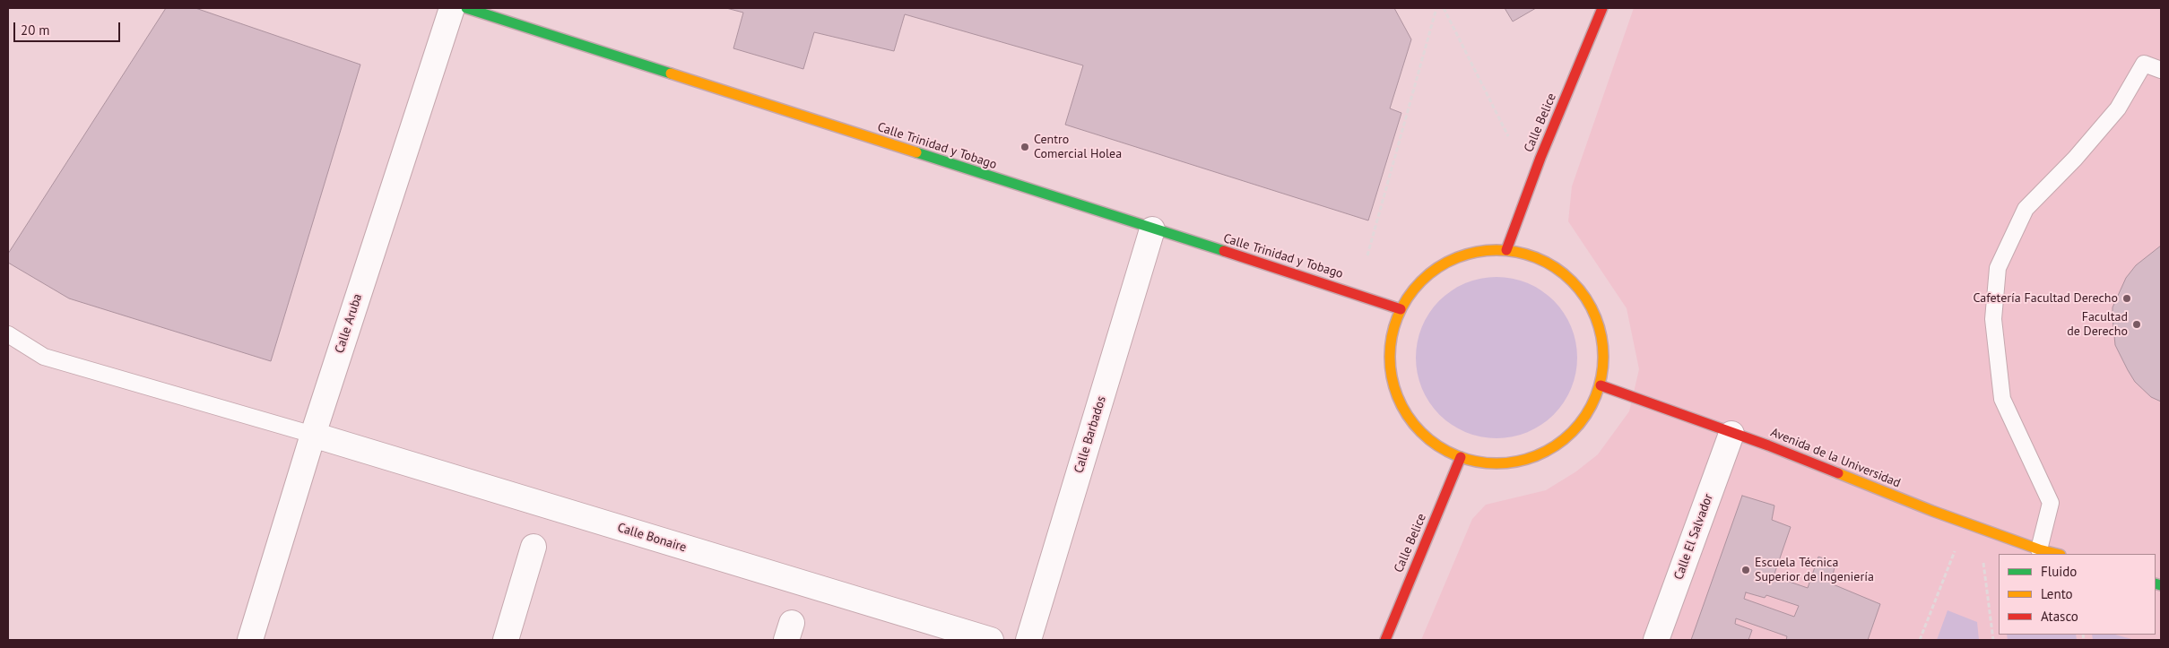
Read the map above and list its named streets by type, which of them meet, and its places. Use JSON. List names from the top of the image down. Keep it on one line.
{"streets":{"street":["Calle Belice","Calle Trinidad y Tobago","Calle Aruba","Calle Barbados","Avenida de la Universidad","Calle El Salvador","Calle Bonaire"]},"crossings":[["Calle Trinidad y Tobago","Calle Barbados"],["Calle Aruba","Calle Bonaire"],["Avenida de la Universidad","Calle El Salvador"]],"places":["Centro Comercial Holea","Cafetería Facultad Derecho","Facultad de Derecho","Escuela Técnica Superior de Ingeniería"],"legend":["Fluido","Lento","Atasco"],"scale_bar":"20 m"}
